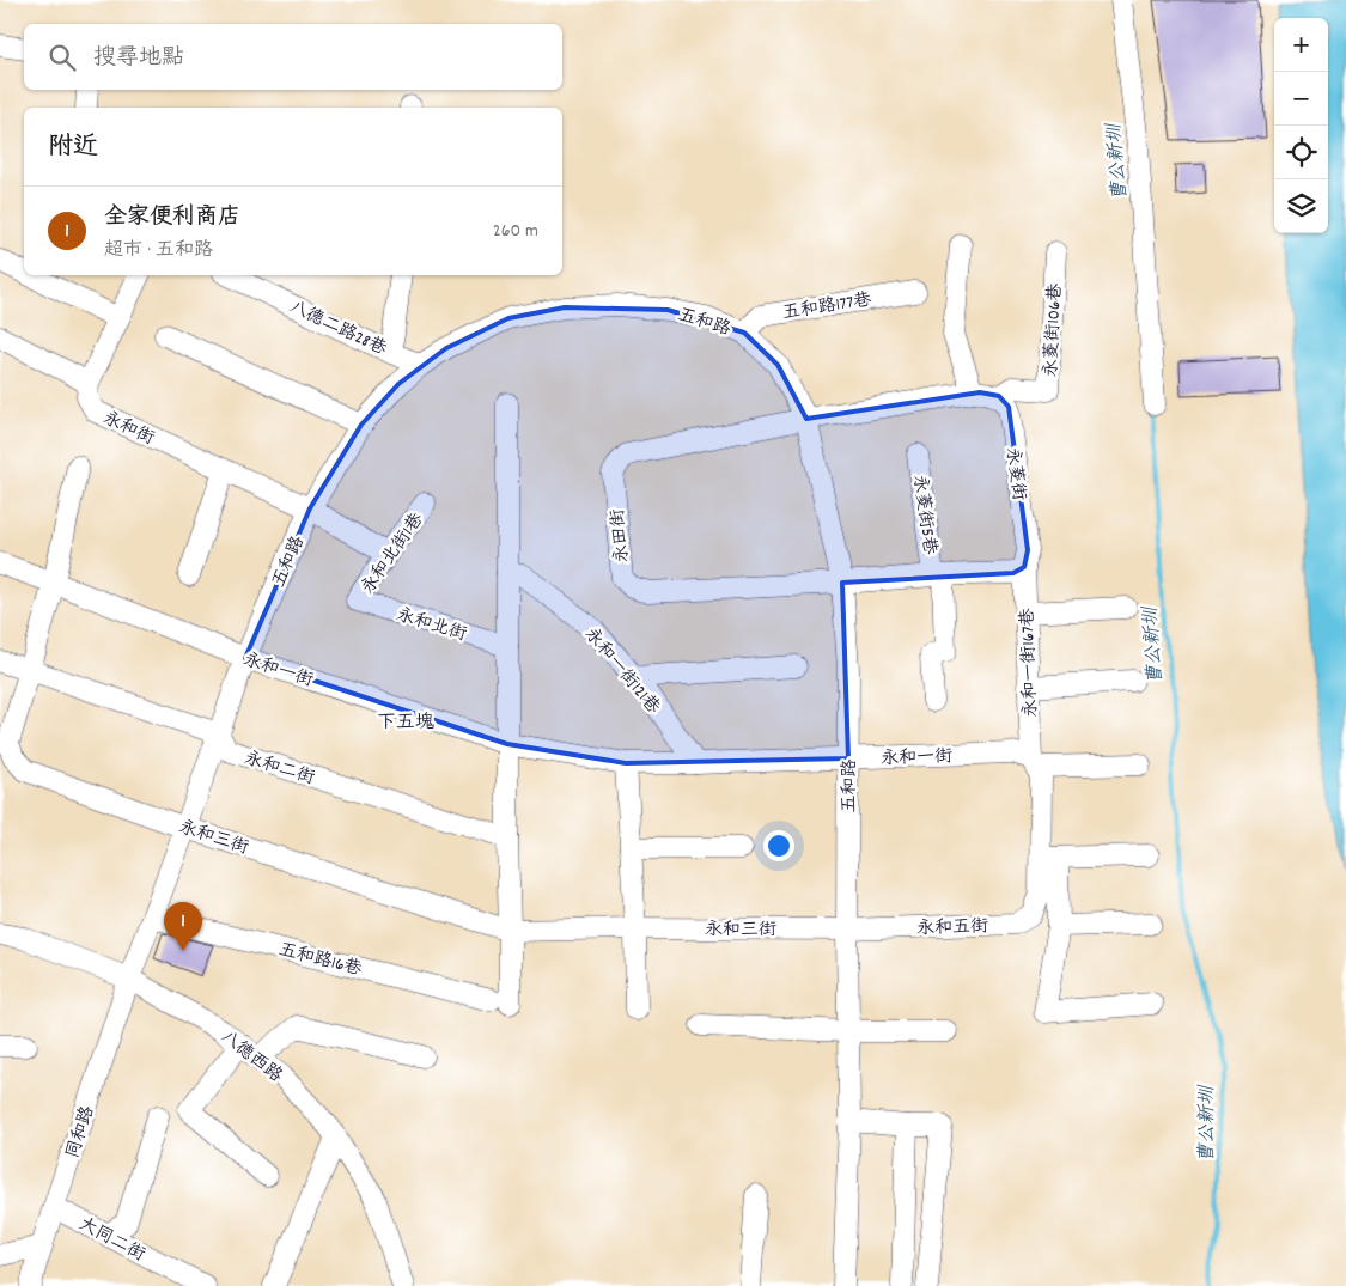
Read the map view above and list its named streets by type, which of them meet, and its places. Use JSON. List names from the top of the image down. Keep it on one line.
{"streets":{"street":["五和路177巷","五和路","八德二路28巷","永菱街106巷","永和街","永菱街","永菱街5巷","永田街","永和北街1巷","永和北街","永和一街167巷","永和一街","永和一街121巷","永和二街","永和三街","永和五街","五和路16巷","八德西路","同和路","大同二街"]},"crossings":[["五和路177巷","五和路"],["五和路","八德二路28巷"],["五和路","永和街"],["五和路","永田街"],["五和路","永和一街"],["五和路","永和二街"],["五和路","永和三街"],["五和路","永和五街"],["五和路","五和路16巷"],["五和路","八德西路"],["五和路","同和路"],["永菱街106巷","永菱街"],["永和街","永和北街1巷"],["永菱街","永和一街167巷"],["永和北街1巷","永和北街"],["永和一街167巷","永和一街"],["永和一街","永和一街121巷"],["永和二街","永和三街"],["永和三街","永和五街"],["永和三街","五和路16巷"],["八德西路","同和路"],["同和路","大同二街"]],"districts":["下五塊"],"water":["曹公新圳"],"page":{"map_buttons":["+","−"],"search":"搜尋地點","heading":"附近","list":[{"mark":"1","name":"全家便利商店","note":"超市 · 五和路","value":"260 m"}],"pins":"1"}}
